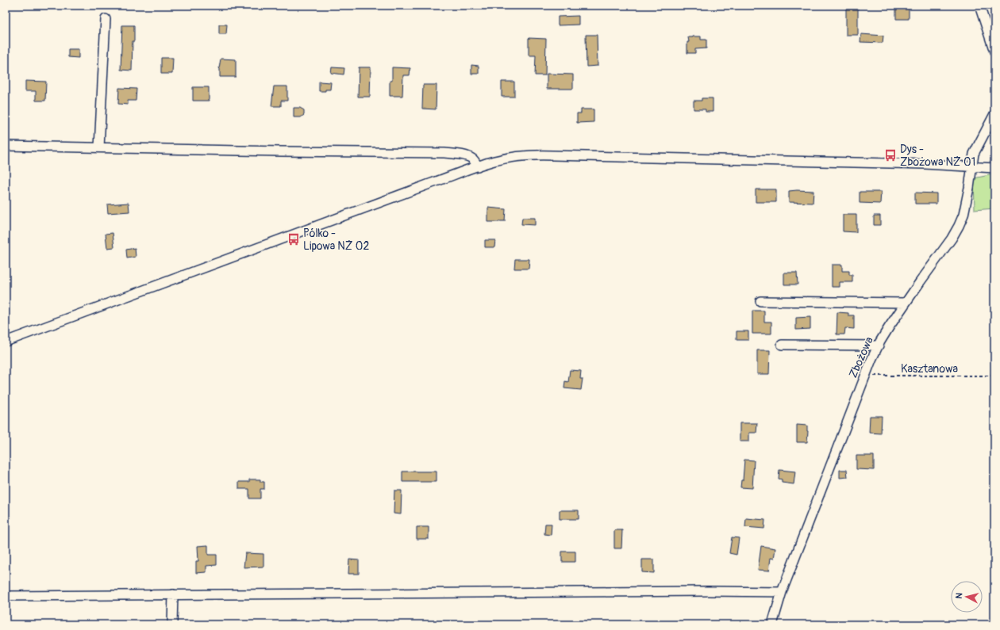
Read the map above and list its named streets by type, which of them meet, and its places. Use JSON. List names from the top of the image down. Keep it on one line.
{"streets":{"street":["Zbożowa"],"path":["Kasztanowa"]},"crossings":[["Zbożowa","Kasztanowa"]],"places":{"bus stop":["Dys - Zbożowa NŻ 01","Pólko - Lipowa NŻ 02"]},"north":"left"}
